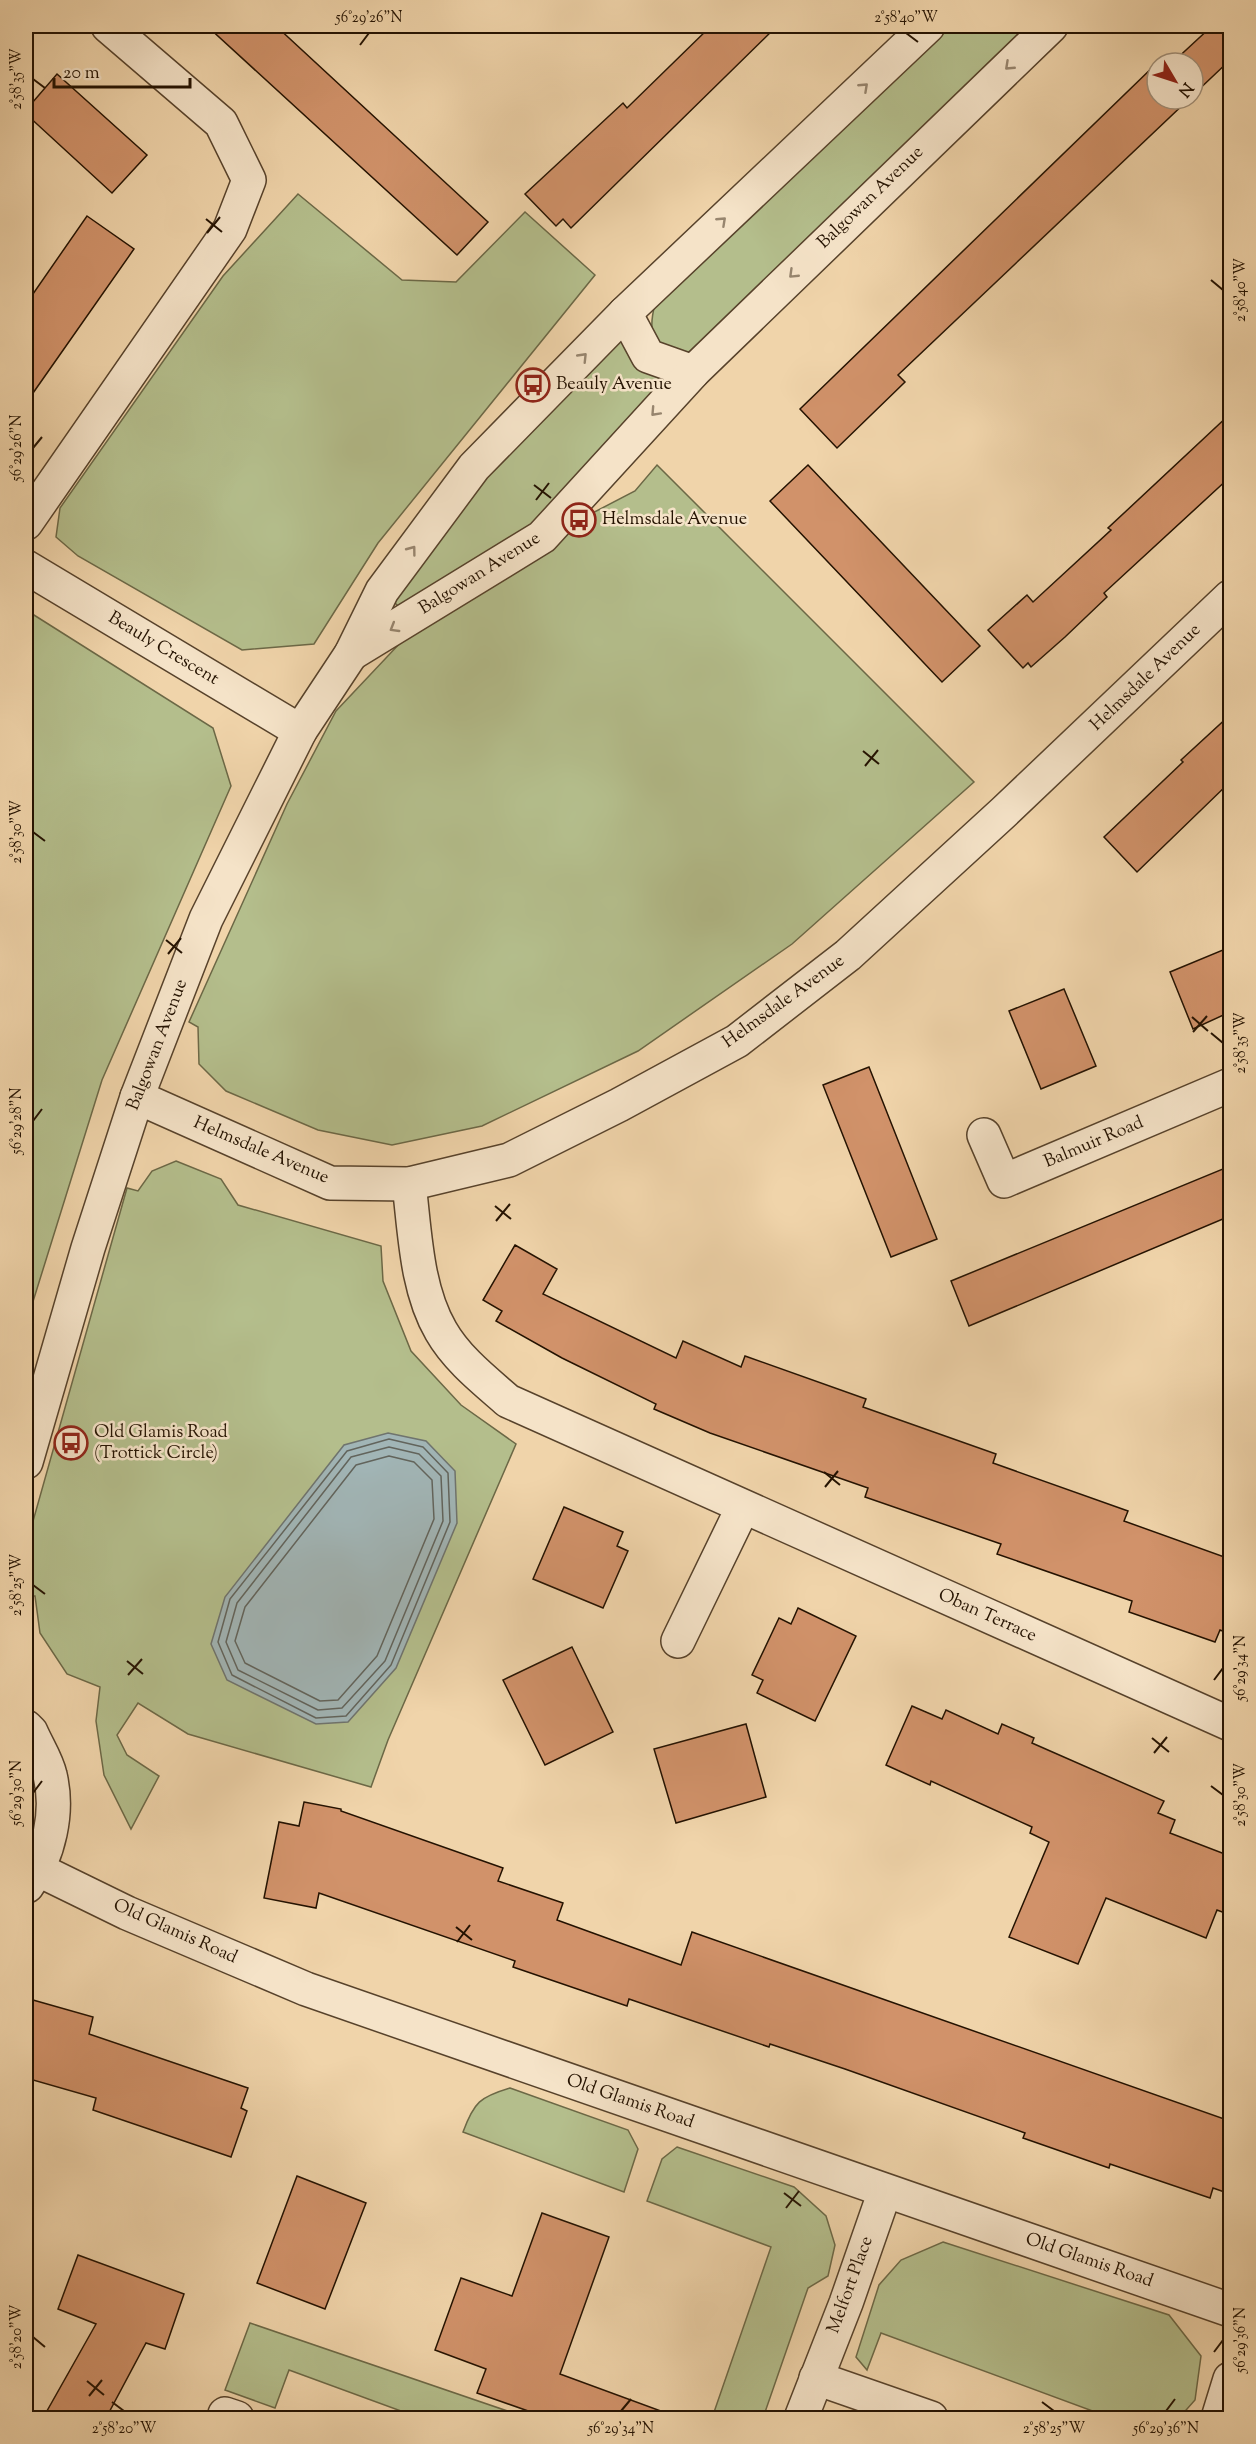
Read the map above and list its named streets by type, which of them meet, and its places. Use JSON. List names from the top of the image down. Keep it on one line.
{"streets":{"street":["Balgowan Avenue","Beauly Crescent","Helmsdale Avenue","Balmuir Road","Oban Terrace","Old Glamis Road","Melfort Place"]},"crossings":[["Balgowan Avenue","Beauly Crescent"],["Balgowan Avenue","Helmsdale Avenue"],["Helmsdale Avenue","Oban Terrace"],["Old Glamis Road","Melfort Place"]],"places":{"bus stop":["Beauly Avenue","Helmsdale Avenue","Old Glamis Road (Trottick Circle)"]},"scale_bar":"20 m","north":"bottom right","coordinates":["56°29'26\"N","2°58'40\"W","2°58'35\"W","2°58'30\"W","56°29'28\"N","2°58'25\"W","56°29'34\"N","56°29'30\"N","2°58'20\"W","56°29'36\"N"]}
